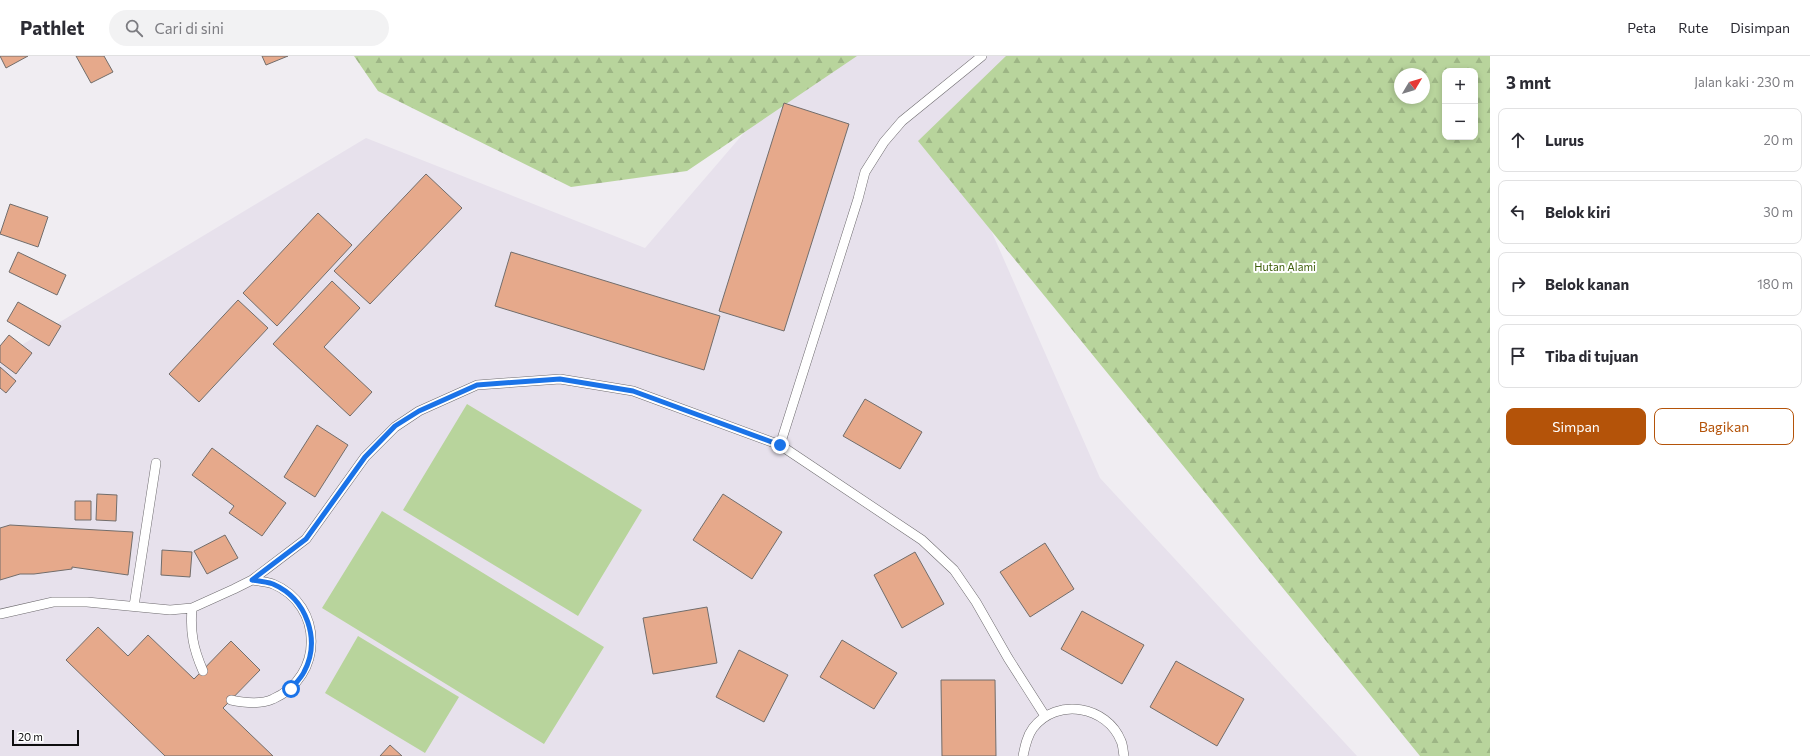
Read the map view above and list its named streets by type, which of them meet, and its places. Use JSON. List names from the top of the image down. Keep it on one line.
{"parks":["Hutan Alami"],"scale_bar":"20 m","north":"top right","page":{"header":"Pathlet","search":"Cari di sini","nav":["Peta","Rute","Disimpan"],"heading":["3 mnt","Jalan kaki · 230 m"],"map_buttons":["+","−"],"list":[["Lurus","20 m"],["Belok kiri","30 m"],["Belok kanan","180 m"],"Tiba di tujuan"],"buttons":["Simpan","Bagikan"],"scale":"20 m"}}
